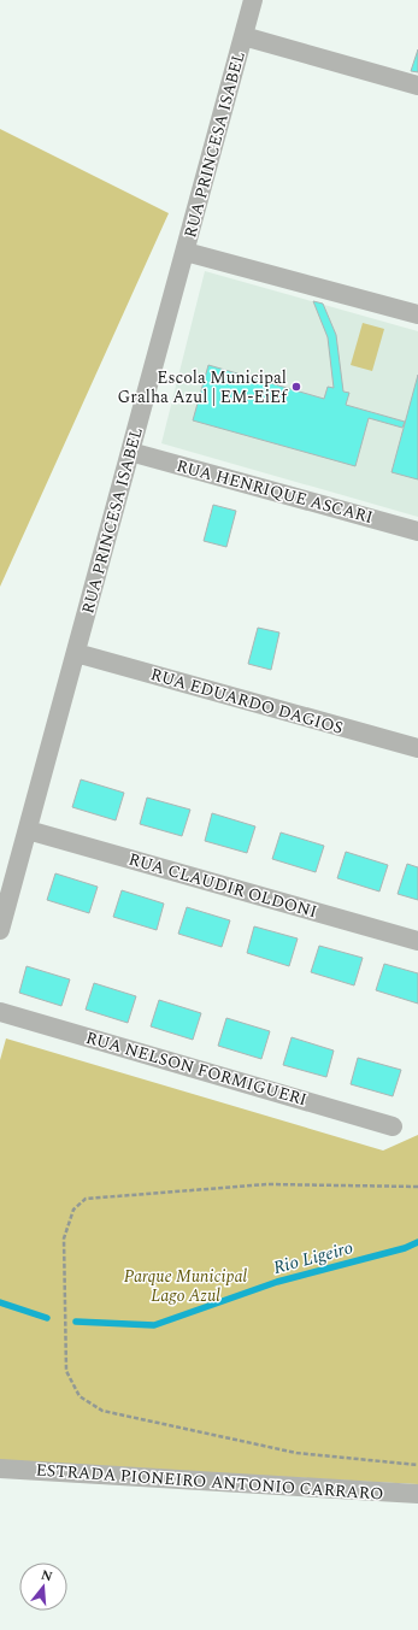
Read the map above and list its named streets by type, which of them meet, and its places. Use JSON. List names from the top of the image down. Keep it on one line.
{"streets":{"street":["RUA PRINCESA ISABEL","RUA HENRIQUE ASCARI","RUA EDUARDO DAGIOS","RUA CLAUDIR OLDONI","RUA NELSON FORMIGUERI","ESTRADA PIONEIRO ANTONIO CARRARO"]},"crossings":[["RUA PRINCESA ISABEL","RUA HENRIQUE ASCARI"],["RUA PRINCESA ISABEL","RUA EDUARDO DAGIOS"],["RUA PRINCESA ISABEL","RUA CLAUDIR OLDONI"]],"water":["Rio Ligeiro"],"parks":["Parque Municipal Lago Azul"],"places":["Escola Municipal Gralha Azul | EM-EiEf"],"north":"top"}
